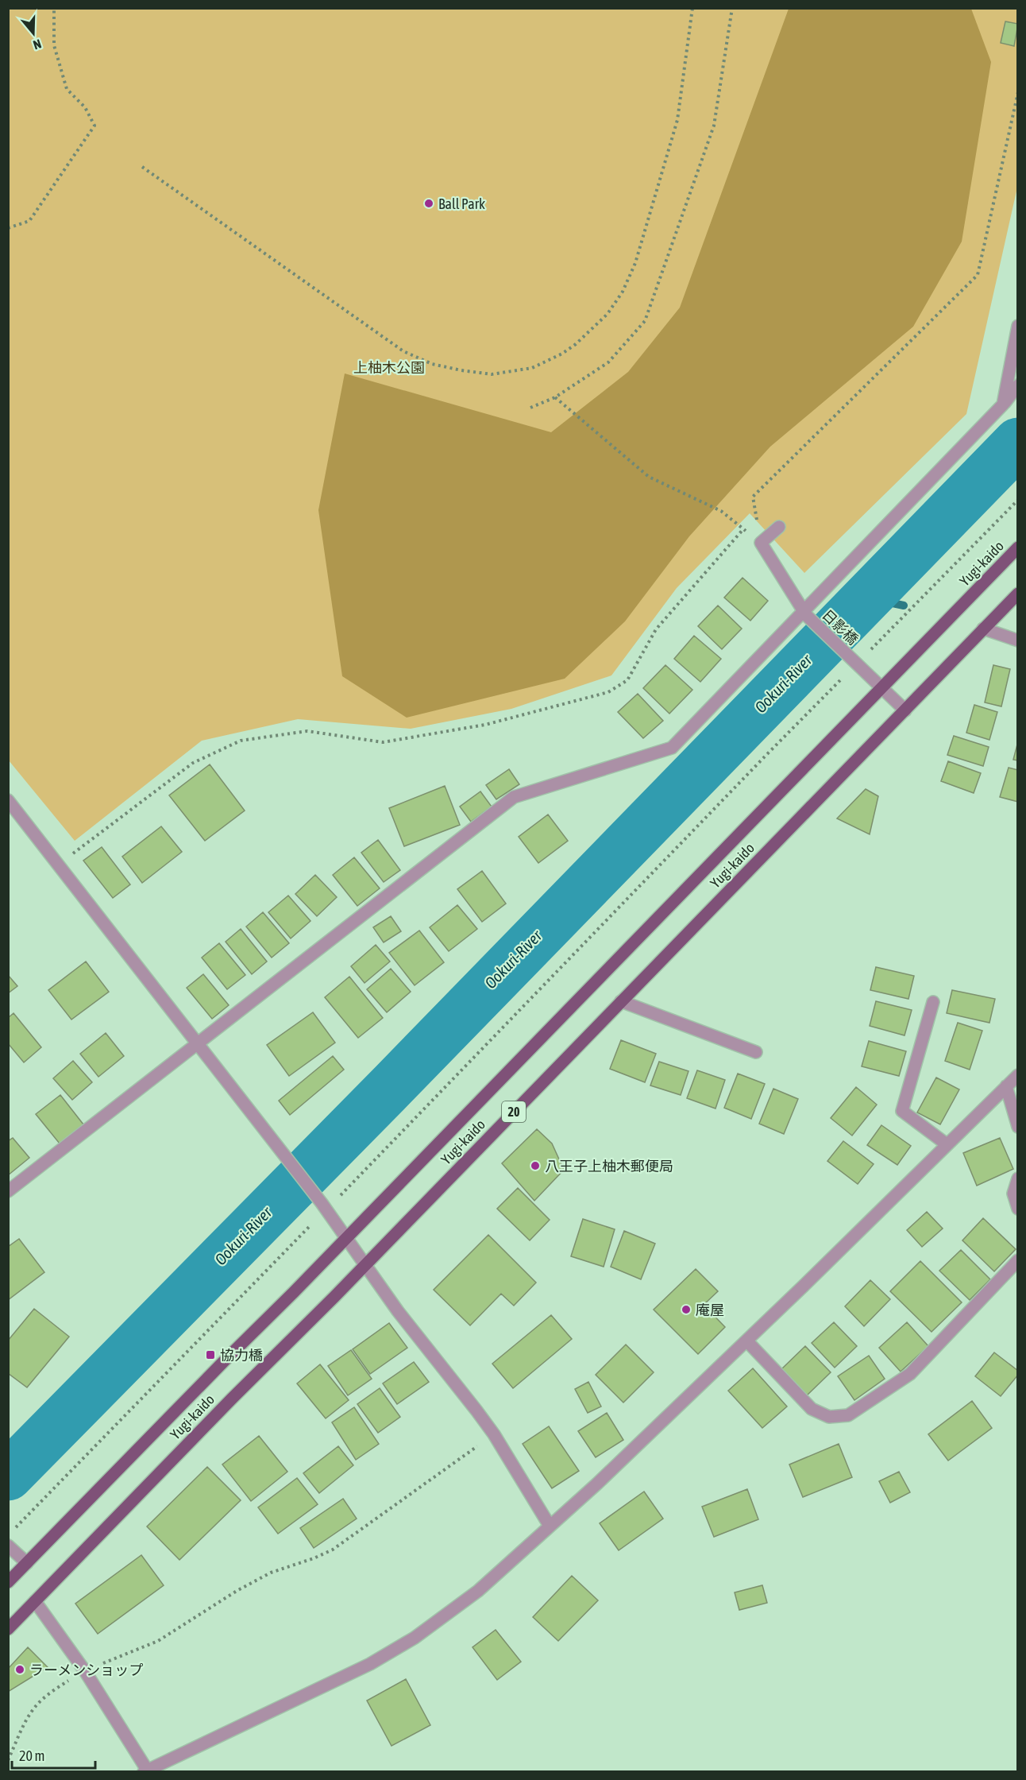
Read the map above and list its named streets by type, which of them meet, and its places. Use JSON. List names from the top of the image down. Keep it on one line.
{"streets":{"main road":["Yugi-kaido","20"],"street":["日影橋"]},"crossings":[["Yugi-kaido","日影橋"]],"water":["Ookuri-River"],"parks":["上柚木公園"],"places":{"other":["Ball Park","八王子上柚木郵便局","庵屋","ラーメンショップ"],"transit":["協力橋"]},"scale_bar":"20 m","north":"bottom"}
